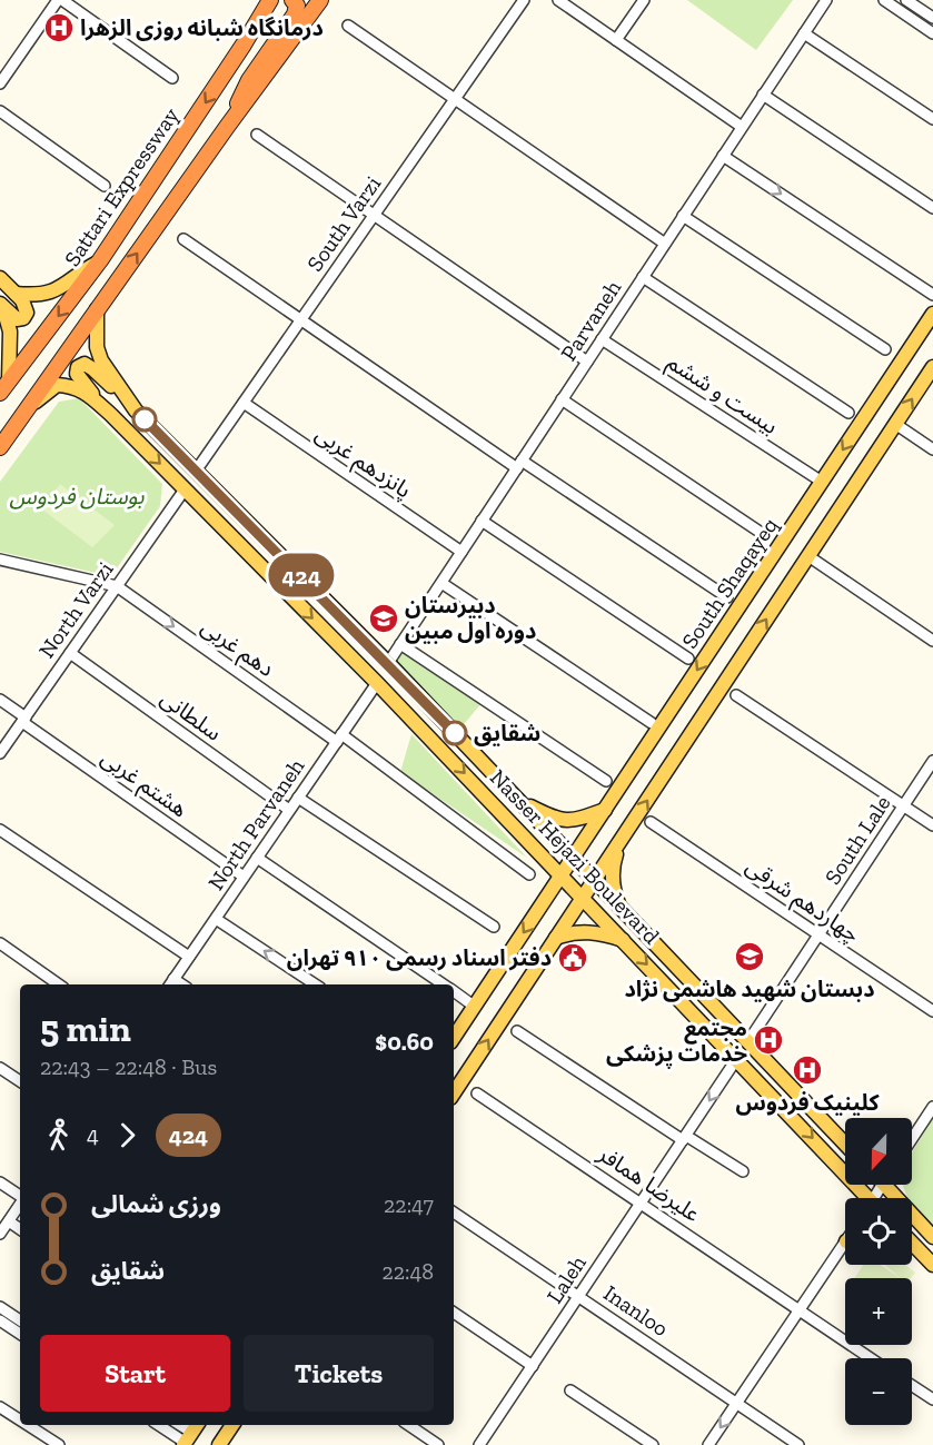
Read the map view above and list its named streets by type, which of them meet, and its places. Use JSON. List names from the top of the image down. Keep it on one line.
{"streets":{"highway":["Sattari Expressway"],"main road":["South Shaqayeq","Nasser Hejazi Boulevard"],"street":["South Varzi","Parvaneh","بیست و ششم","پانزدهم غربی","North Varzi","دهم غربی","سلطانی","هشتم غربی","North Parvaneh","South Lale","چهاردهم شرقی","علیرضا همافر","Laleh","Inanloo"]},"crossings":[["South Varzi","پانزدهم غربی"],["South Varzi","Nasser Hejazi Boulevard"],["Parvaneh","بیست و ششم"],["Parvaneh","پانزدهم غربی"],["Parvaneh","Nasser Hejazi Boulevard"],["بیست و ششم","South Shaqayeq"],["South Shaqayeq","Nasser Hejazi Boulevard"],["North Varzi","دهم غربی"],["North Varzi","سلطانی"],["North Varzi","هشتم غربی"],["North Varzi","Nasser Hejazi Boulevard"],["دهم غربی","North Parvaneh"],["سلطانی","North Parvaneh"],["هشتم غربی","North Parvaneh"],["North Parvaneh","Nasser Hejazi Boulevard"],["South Lale","Nasser Hejazi Boulevard"],["South Lale","چهاردهم شرقی"],["Nasser Hejazi Boulevard","Laleh"],["علیرضا همافر","Laleh"],["Laleh","Inanloo"]],"one_way":["دهم غربی"],"parks":["بوستان فردوس"],"places":{"hospital":["درمانگاه شبانه روزی الزهرا","مجتمع خدمات پزشکی","کلینیک فردوس"],"school or university":["دبیرستان دوره اول مبین","دبستان شهید هاشمی نژاد"],"other":["شقایق"],"public building":["دفتر اسناد رسمی ۹۱۰ تهران"]},"lines":["bus line 424"],"north":"bottom","page":{"on_map":"424","heading":["5 min","22:43 – 22:48 · Bus","$0.60"],"legs":["4","424"],"map_buttons":["+","−"],"list":[{"name":"ورزی شمالی","value":"22:47"},{"name":"شقایق","value":"22:48"}],"buttons":["Start","Tickets"]}}
